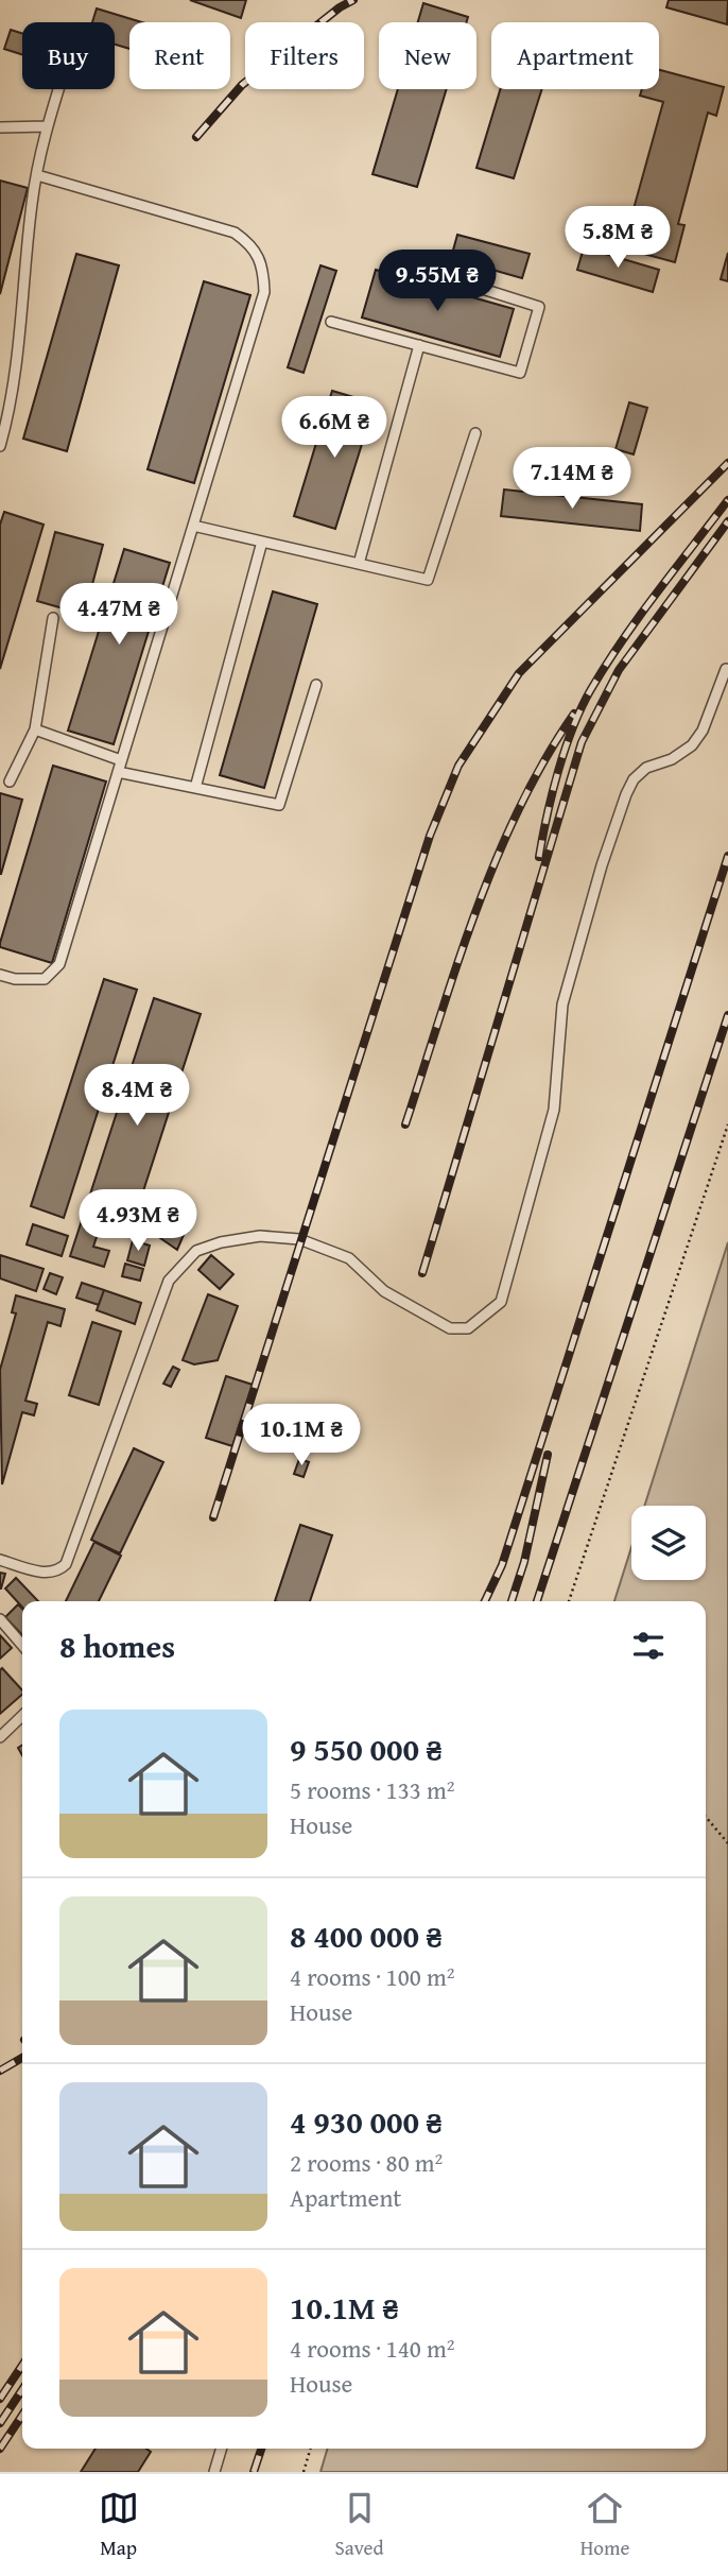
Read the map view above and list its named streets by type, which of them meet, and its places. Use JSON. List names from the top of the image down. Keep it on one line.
{"page":{"chip":["Buy","Rent","Filters","New","Apartment"],"price":["5.8M ₴","9.55M ₴","6.6M ₴","7.14M ₴","4.47M ₴","8.4M ₴","4.93M ₴","10.1M ₴"],"heading":"8 homes","list":[{"name":"9 550 000 ₴","note":"5 rooms · 133 m² · House"},{"name":"8 400 000 ₴","note":"4 rooms · 100 m² · House"},{"name":"4 930 000 ₴","note":"2 rooms · 80 m² · Apartment"},{"name":"10.1M ₴","note":"4 rooms · 140 m² · House"}],"tabs":["Map","Saved","Home"]}}
